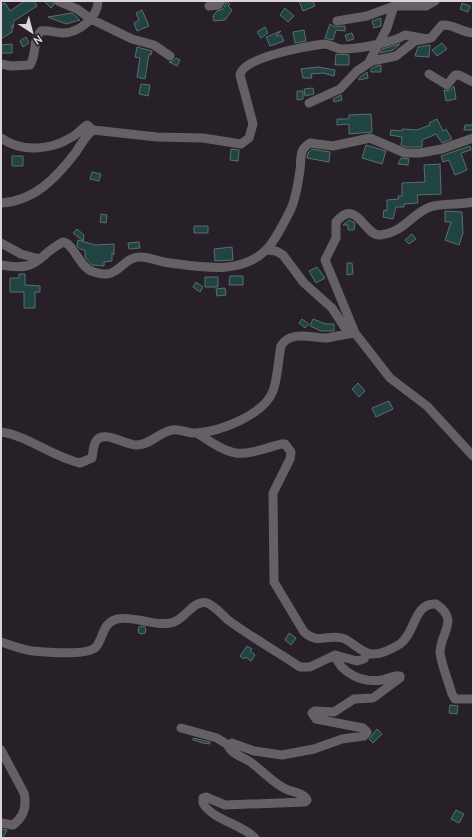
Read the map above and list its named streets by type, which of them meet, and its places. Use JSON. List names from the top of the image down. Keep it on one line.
{"north":"bottom right"}
